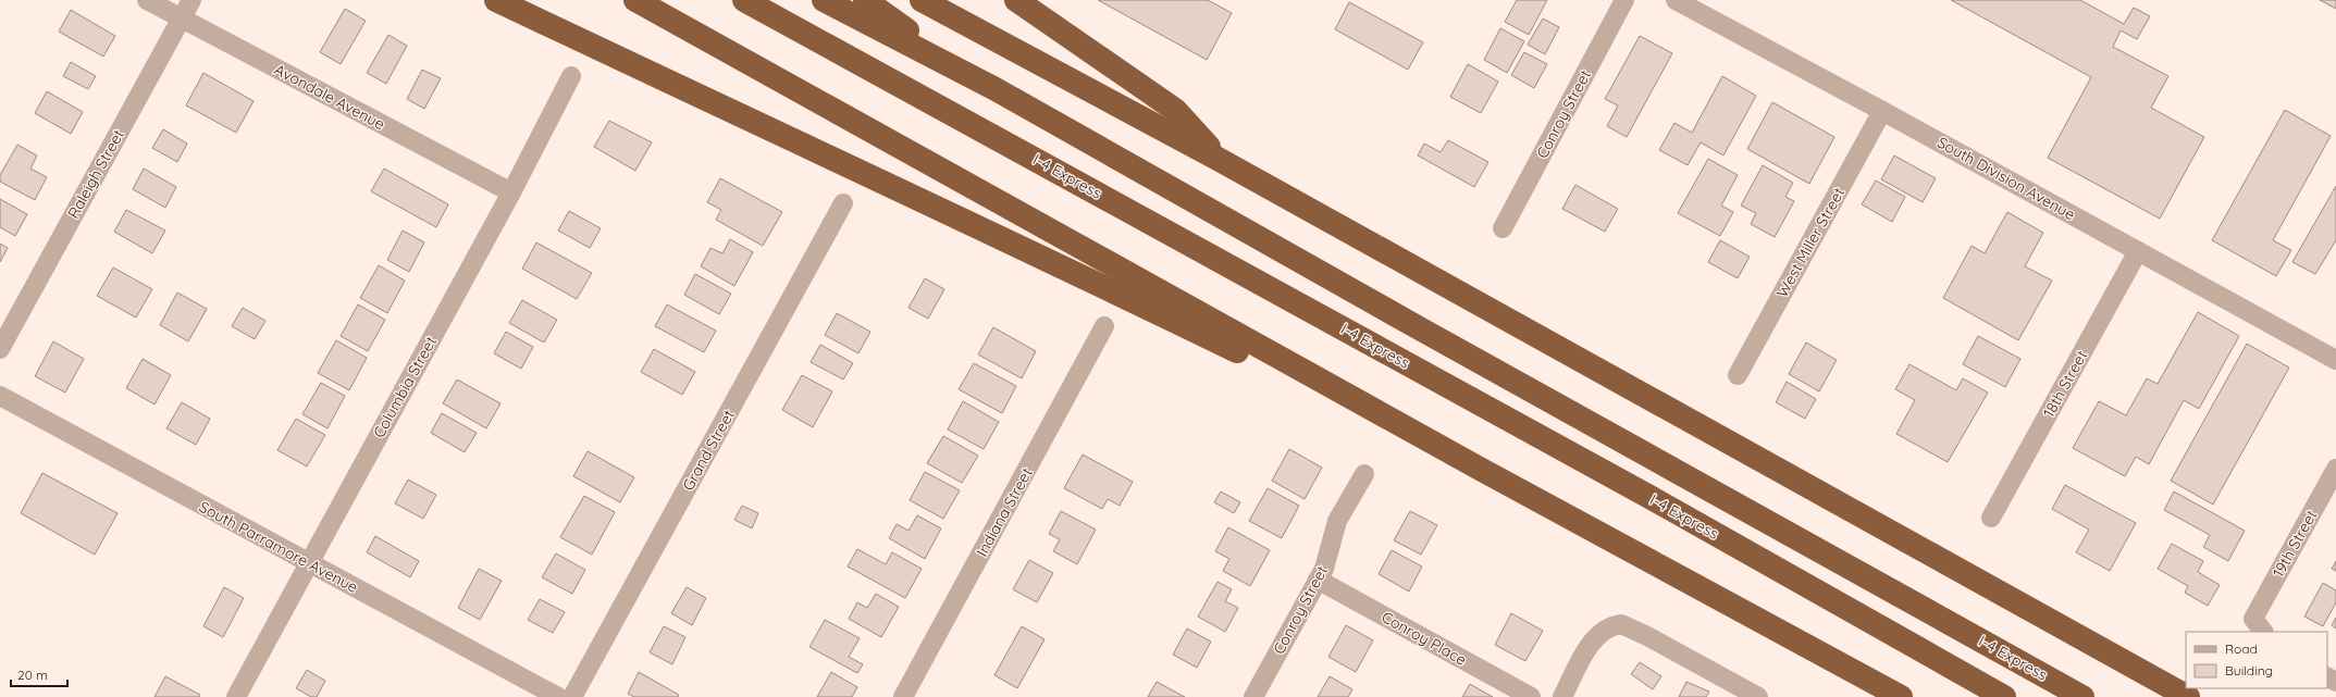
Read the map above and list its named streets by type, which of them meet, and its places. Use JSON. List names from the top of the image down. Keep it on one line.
{"streets":{"highway":["I-4 Express"],"street":["Avondale Avenue","Conroy Street","Raleigh Street","South Division Avenue","West Miller Street","18th Street","Columbia Street","Grand Street","Indiana Street","19th Street","South Parramore Avenue","Conroy Place"]},"crossings":[["Avondale Avenue","Raleigh Street"],["Avondale Avenue","Columbia Street"],["Conroy Street","Conroy Place"],["South Division Avenue","West Miller Street"],["South Division Avenue","18th Street"],["Columbia Street","South Parramore Avenue"]],"legend":["Road","Building"],"scale_bar":"20 m"}
